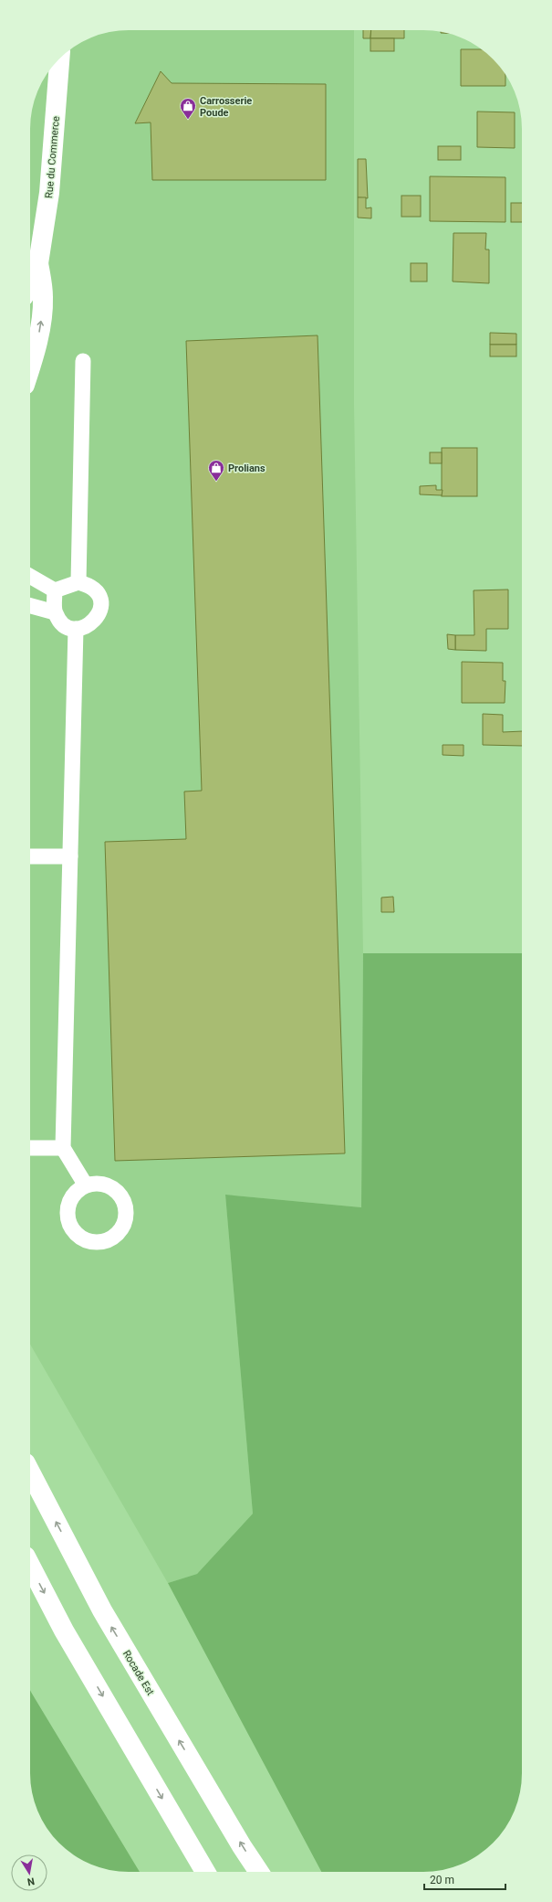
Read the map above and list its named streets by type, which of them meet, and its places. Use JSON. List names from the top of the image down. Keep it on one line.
{"streets":{"main road":["Rue du Commerce","Rocade Est"]},"places":{"shop":["Carrosserie Poude","Prolians"]},"scale_bar":"20 m","north":"bottom"}
